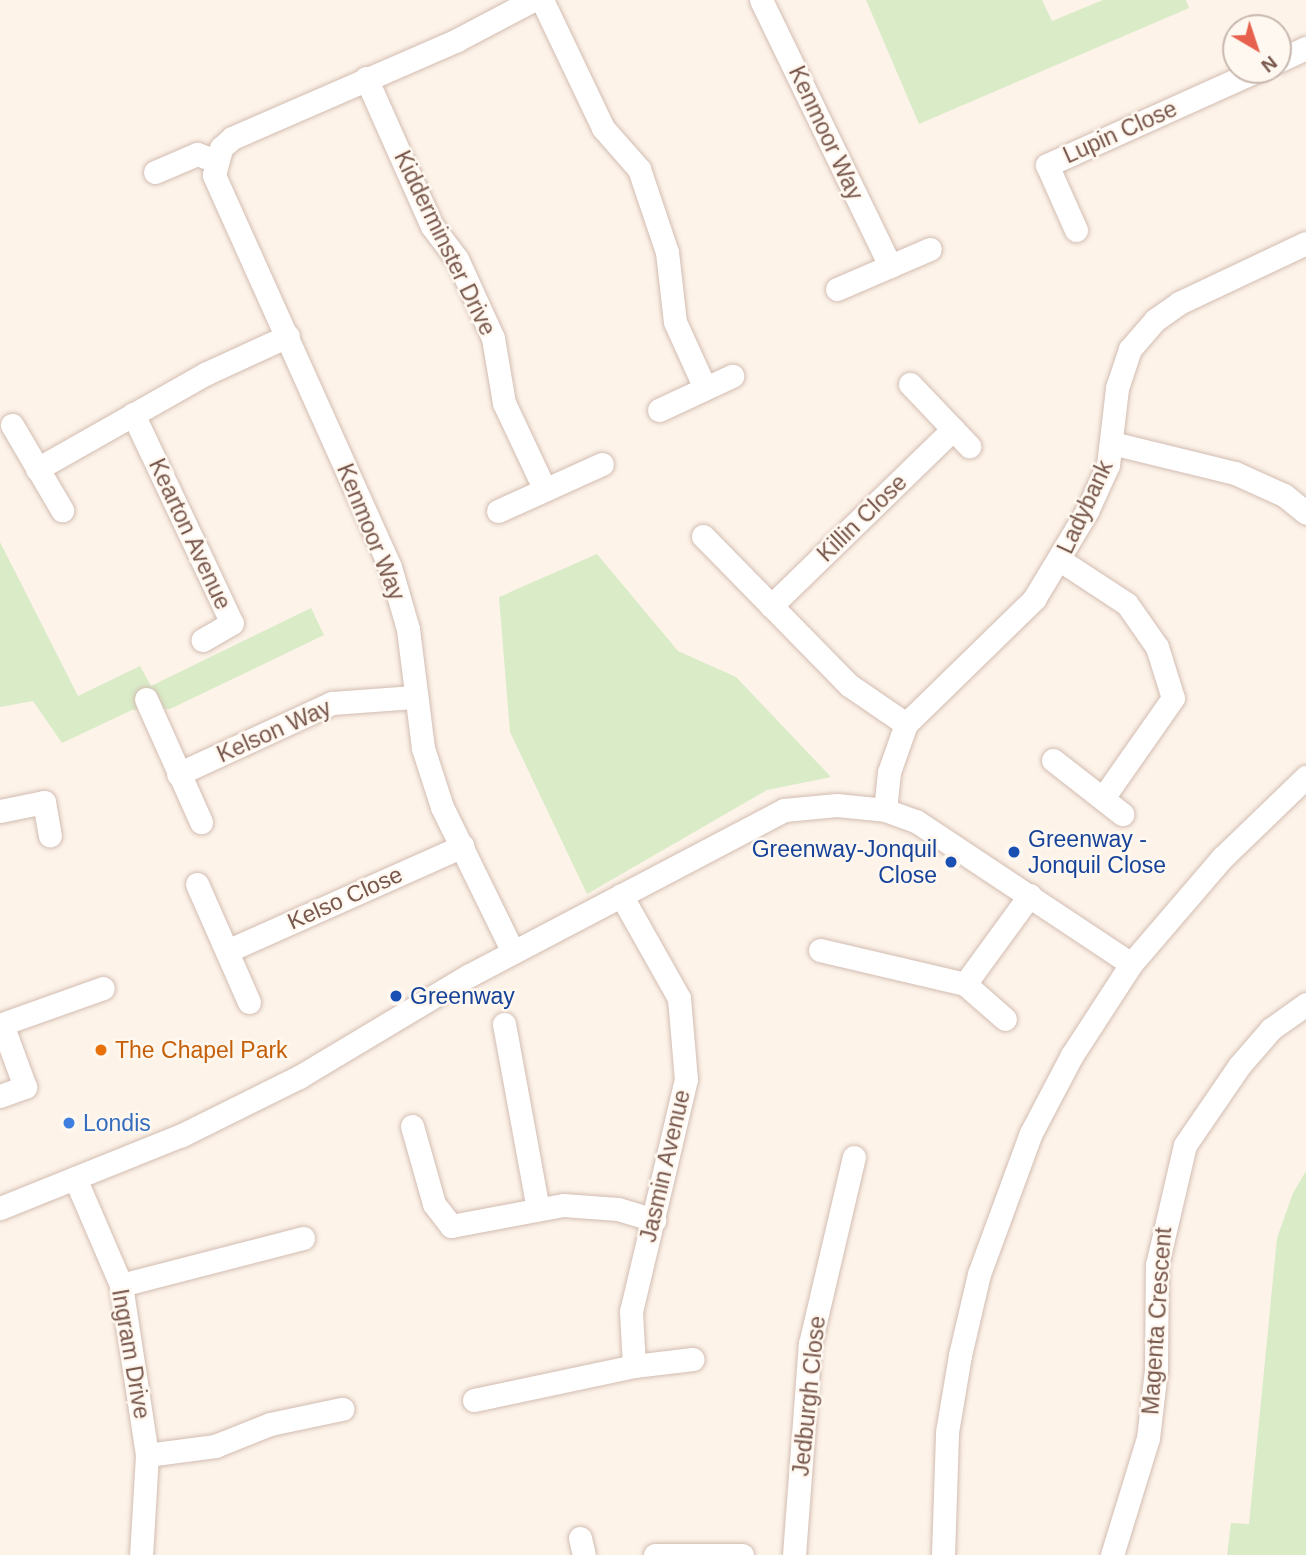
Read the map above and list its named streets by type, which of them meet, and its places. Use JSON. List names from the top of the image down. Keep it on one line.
{"streets":{"street":["Lupin Close","Kenmoor Way","Kidderminster Drive","Ladybank","Killin Close","Kearton Avenue","Kelson Way","Kelso Close","Jasmin Avenue","Magenta Crescent","Ingram Drive","Jedburgh Close"]},"crossings":[["Kenmoor Way","Kelson Way"],["Kenmoor Way","Kelso Close"]],"places":["Greenway - Jonquil Close","Greenway-Jonquil Close","Greenway","The Chapel Park","Londis"],"north":"bottom right"}
